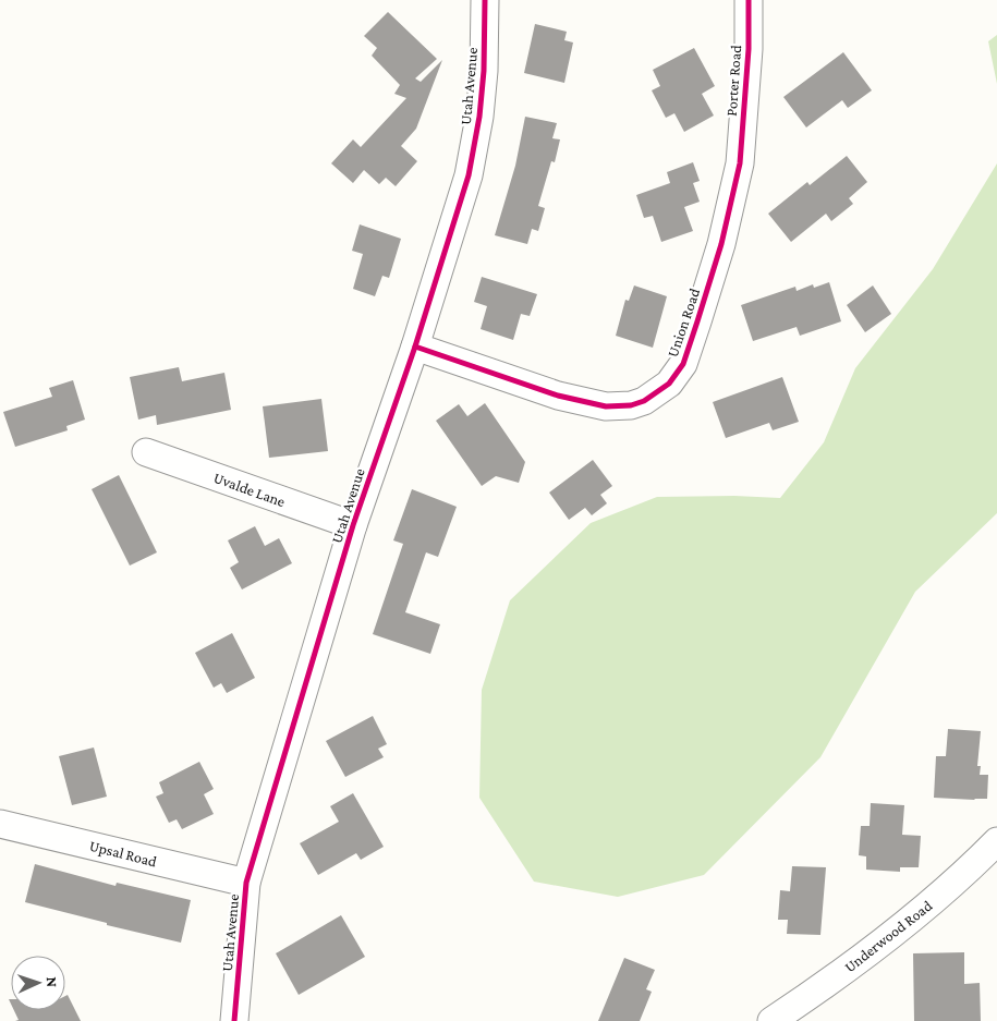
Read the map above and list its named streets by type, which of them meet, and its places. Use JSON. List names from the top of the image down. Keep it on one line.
{"streets":{"street":["Porter Road","Utah Avenue","Union Road","Uvalde Lane","Upsal Road","Underwood Road"]},"crossings":[["Porter Road","Union Road"],["Utah Avenue","Union Road"],["Utah Avenue","Uvalde Lane"],["Utah Avenue","Upsal Road"]],"north":"right"}
